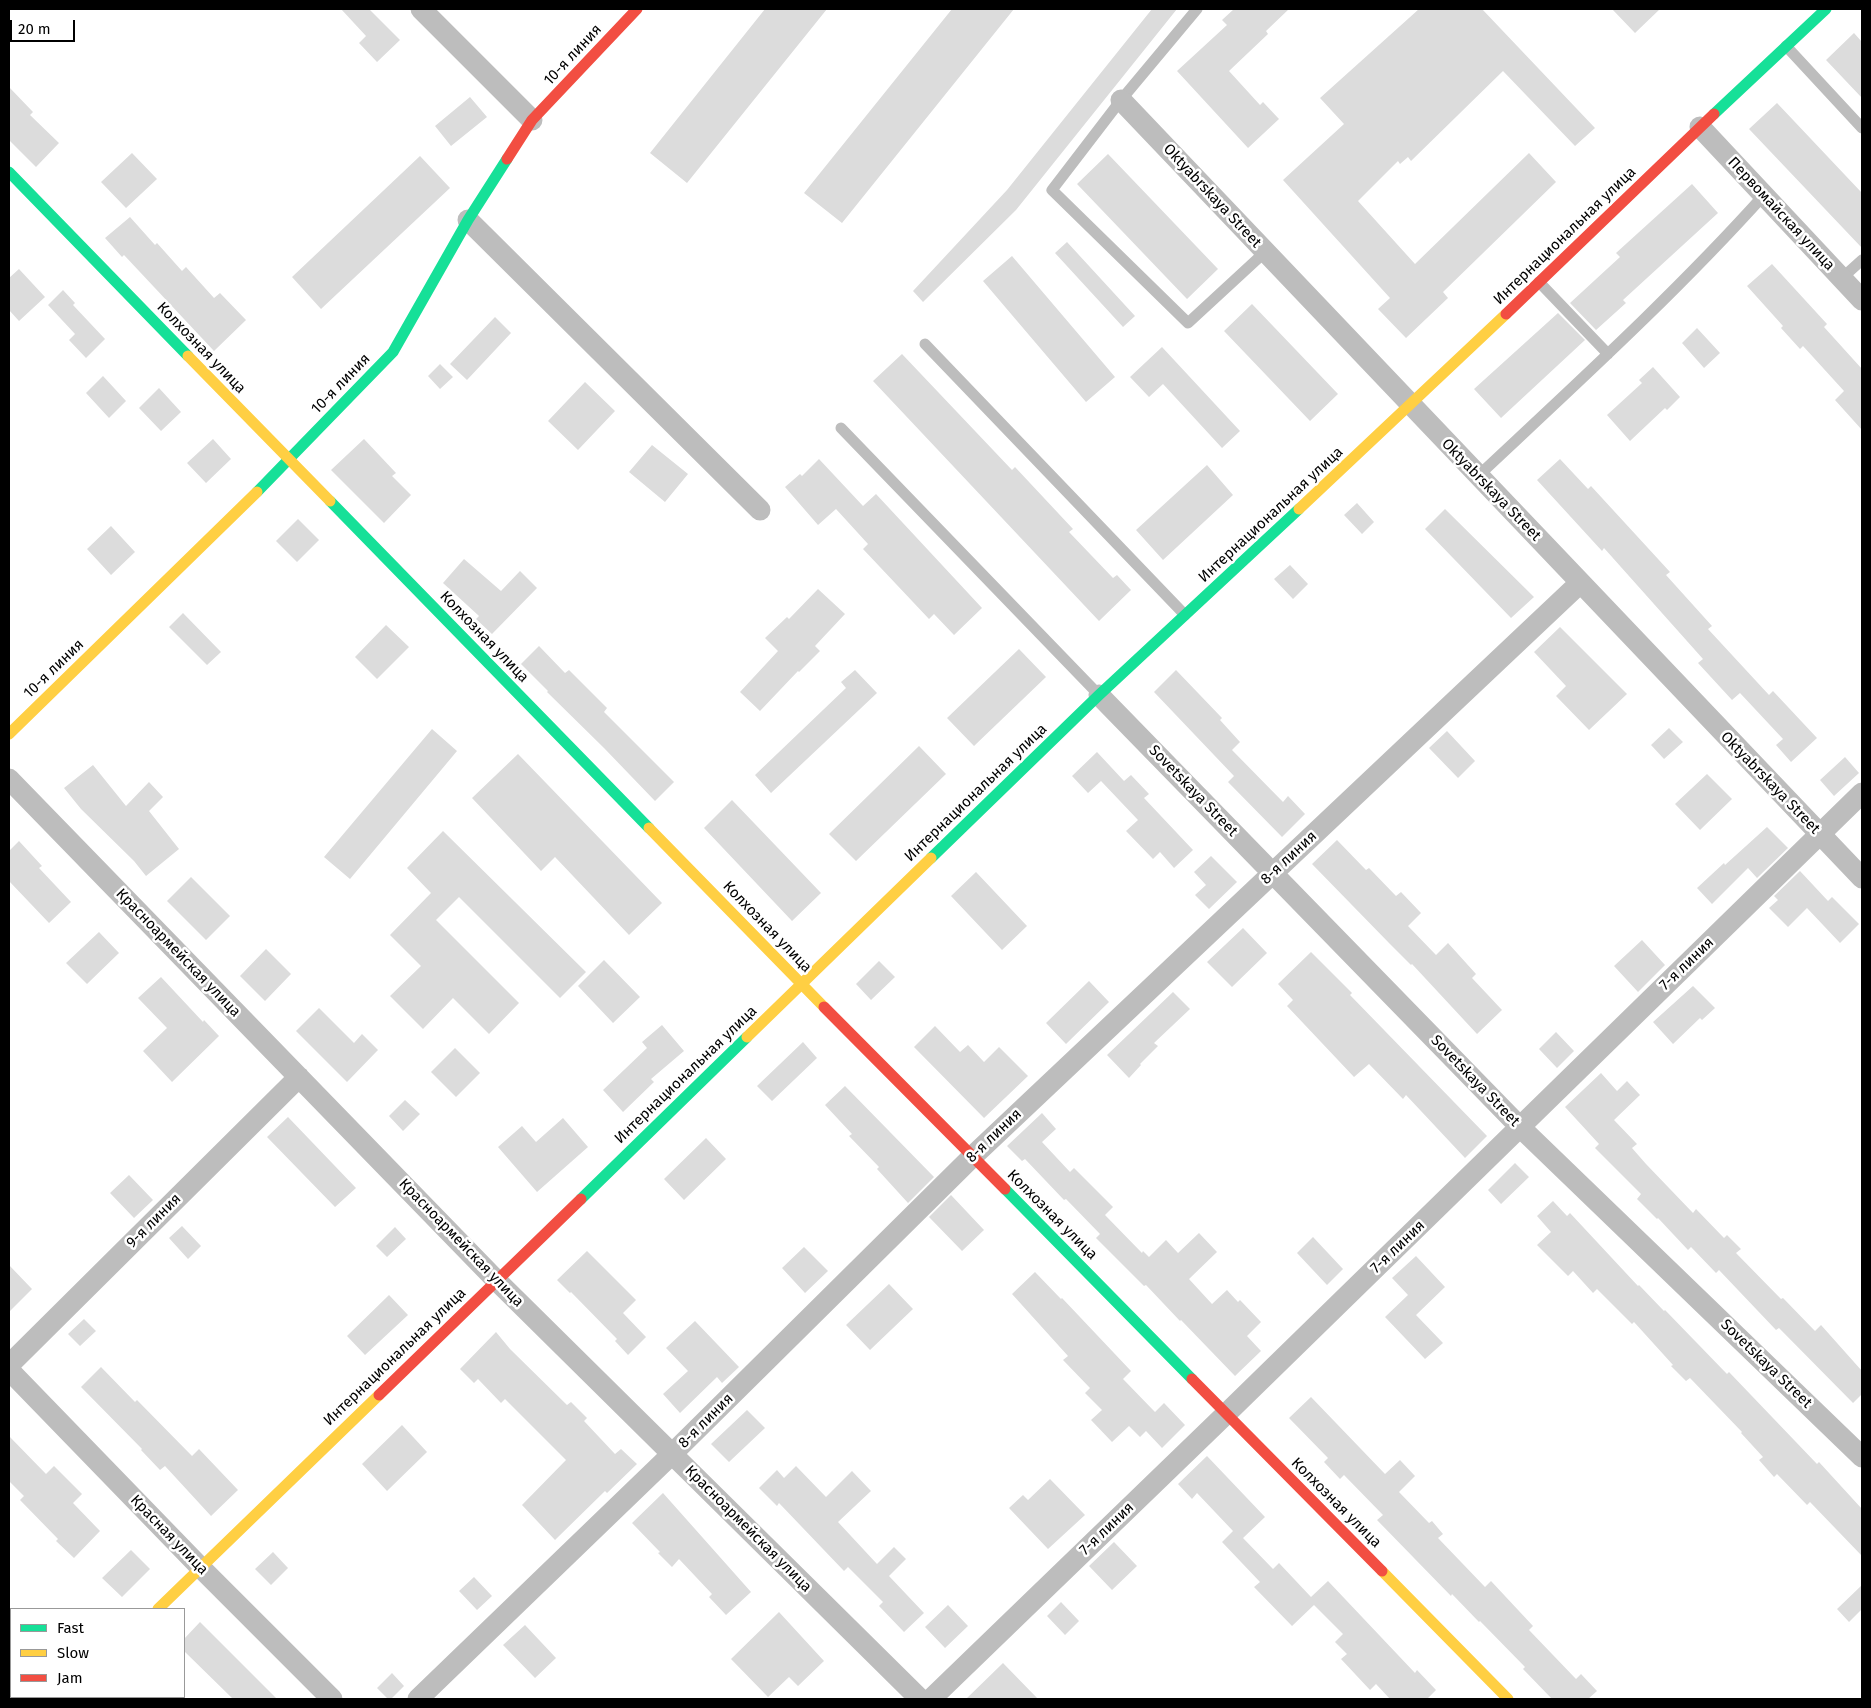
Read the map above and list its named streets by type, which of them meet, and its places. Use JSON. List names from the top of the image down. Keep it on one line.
{"streets":{"street":["10-я линия","Oktyabrskaya Street","Первомайская улица","Интернациональная улица","Колхозная улица","Sovetskaya Street","8-я линия","Красноармейская улица","7-я линия","9-я линия","Красная улица"]},"crossings":[["10-я линия","Колхозная улица"],["Oktyabrskaya Street","Интернациональная улица"],["Oktyabrskaya Street","8-я линия"],["Oktyabrskaya Street","7-я линия"],["Первомайская улица","Интернациональная улица"],["Интернациональная улица","Колхозная улица"],["Интернациональная улица","Sovetskaya Street"],["Интернациональная улица","Красноармейская улица"],["Интернациональная улица","Красная улица"],["Колхозная улица","8-я линия"],["Колхозная улица","7-я линия"],["Sovetskaya Street","8-я линия"],["Sovetskaya Street","7-я линия"],["8-я линия","Красноармейская улица"],["Красноармейская улица","9-я линия"]],"legend":["Fast","Slow","Jam"],"scale_bar":"20 m"}
